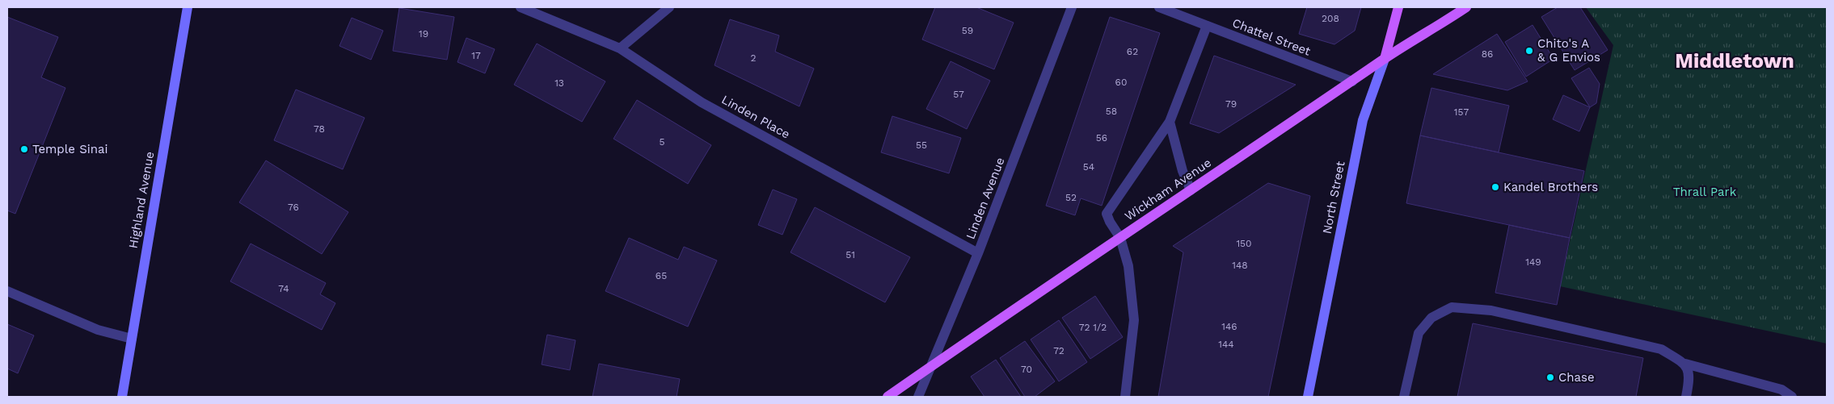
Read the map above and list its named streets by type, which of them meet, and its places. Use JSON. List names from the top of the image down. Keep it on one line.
{"streets":{"main road":["Wickham Avenue","North Street"],"street":["Chattel Street","Linden Place","Linden Avenue","Highland Avenue"]},"crossings":[["Chattel Street","Wickham Avenue"],["Linden Place","Linden Avenue"],["Wickham Avenue","North Street"],["Wickham Avenue","Linden Avenue"]],"districts":["Middletown"],"parks":["Thrall Park"],"places":["Chito's A & G Envios","Temple Sinai","Kandel Brothers","Chase"],"house_numbers":["208","59","19","62","86","17","2","60","13","57","79","58","157","78","56","5","55","54","52","76","150","51","149","148","65","74","146","72 1/2","144","72","70"]}
